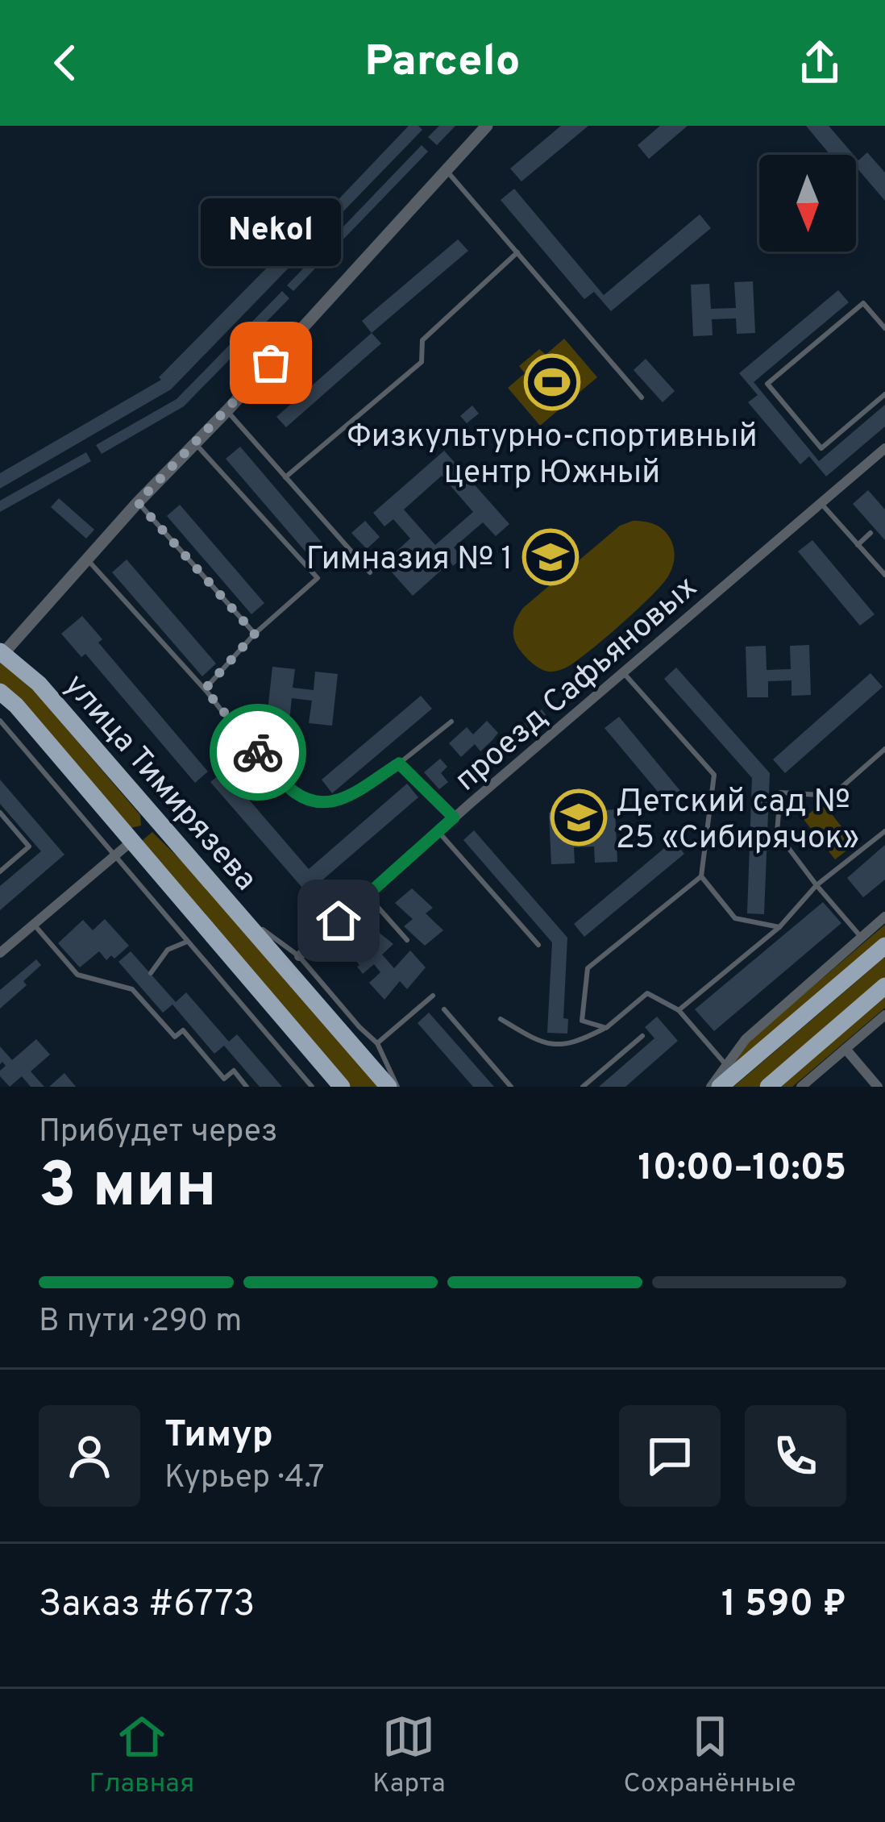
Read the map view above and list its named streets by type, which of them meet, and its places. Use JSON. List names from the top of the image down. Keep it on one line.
{"streets":{"main road":["улица Тимирязева"],"street":["проезд Сафьяновых"]},"places":{"other":["Nekol"],"sports":["Физкультурно-спортивный центр Южный"],"school or university":["Гимназия № 1","Детский сад № 25 «Сибирячок»"]},"north":"bottom","page":{"header":"Parcelo","bubble":"Nekol","heading":["3 мин","Прибудет через","10:00–10:05"],"panel":["Тимур","Курьер · 4.7","Заказ #6773","1 590 ₽"],"bar":"В пути · 290 m","tabs":["Главная","Карта","Сохранённые"]}}
